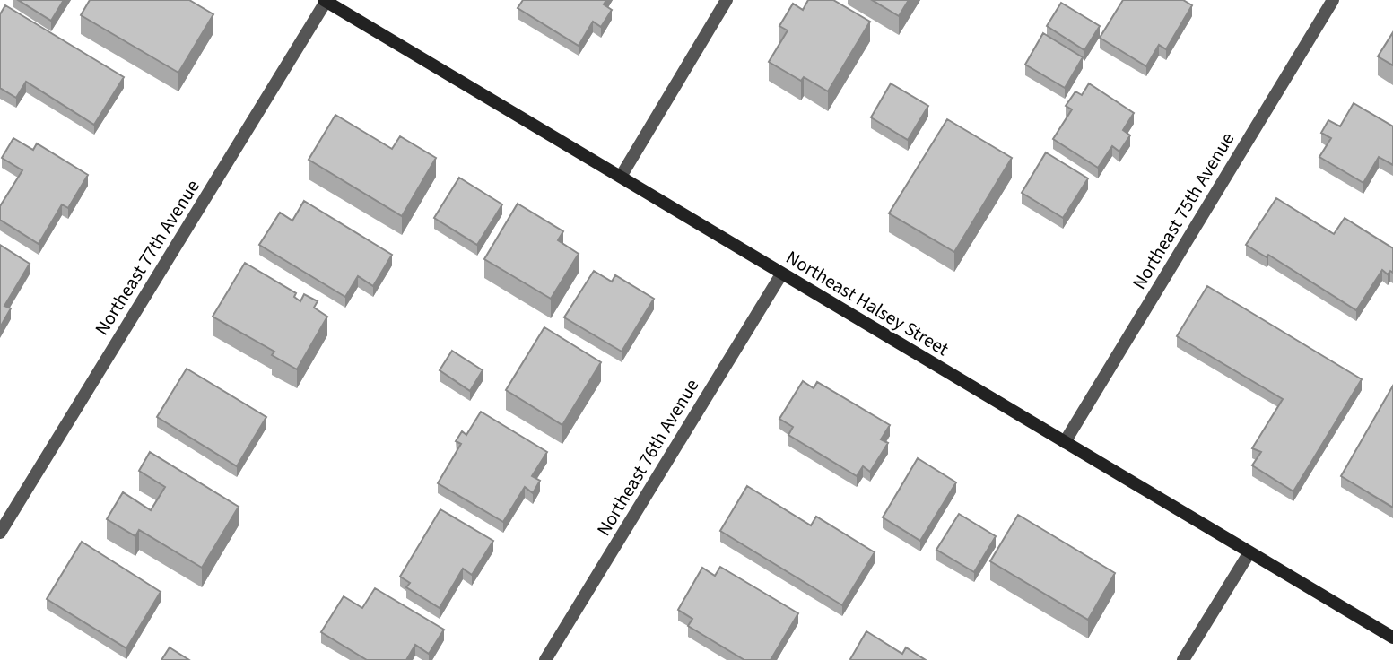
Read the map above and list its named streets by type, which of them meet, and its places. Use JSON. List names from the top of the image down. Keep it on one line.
{"streets":{"main road":["Northeast Halsey Street"],"street":["Northeast 75th Avenue","Northeast 77th Avenue","Northeast 76th Avenue"]},"crossings":[["Northeast 75th Avenue","Northeast Halsey Street"],["Northeast 77th Avenue","Northeast Halsey Street"],["Northeast Halsey Street","Northeast 76th Avenue"]]}
